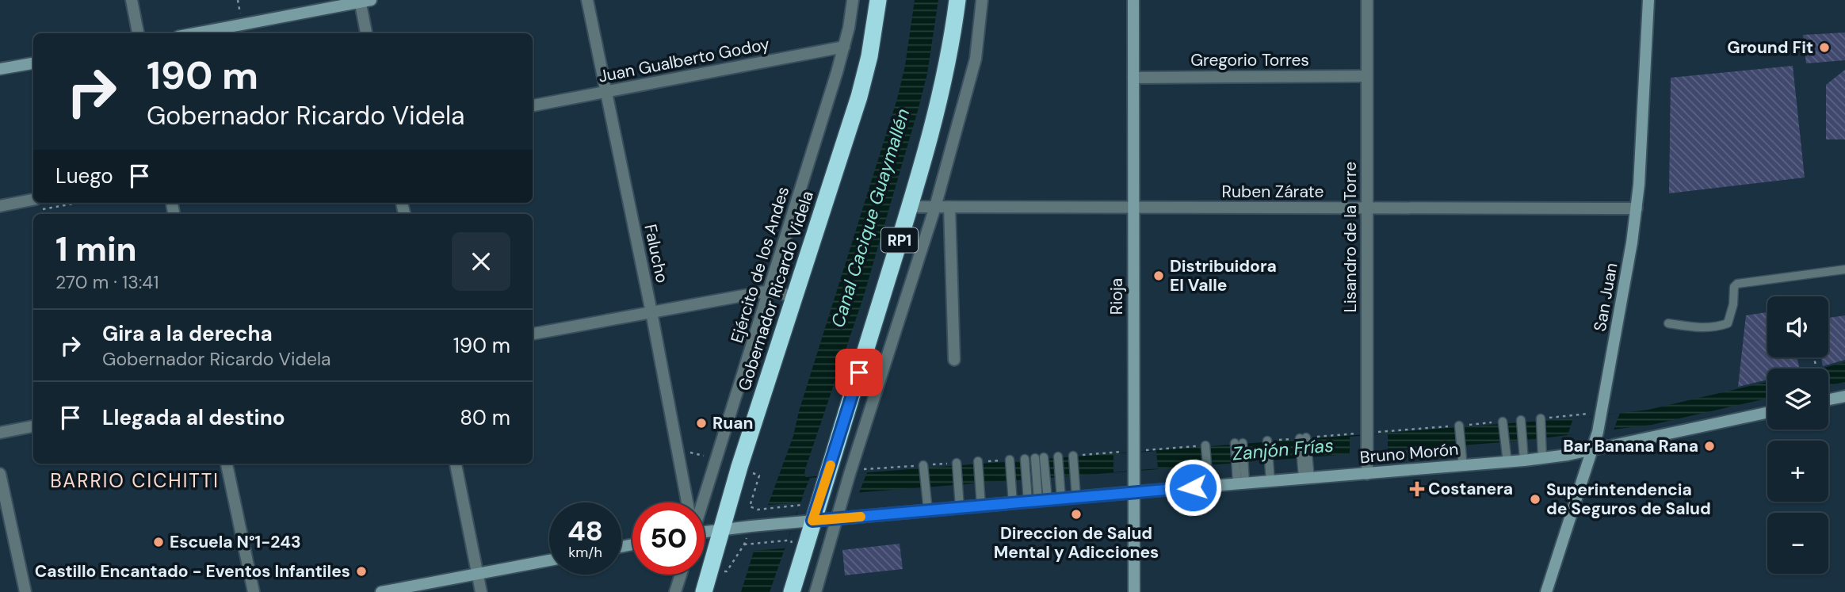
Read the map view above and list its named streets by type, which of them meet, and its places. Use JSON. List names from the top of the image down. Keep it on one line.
{"streets":{"highway":["RP1","Gobernador Ricardo Videla"],"street":["Juan Gualberto Godoy","Gregorio Torres","Ruben Zárate","Lisandro de la Torre","Falucho","Ejército de los Andes","Rioja","San Juan","Bruno Morón"]},"crossings":[["Juan Gualberto Godoy","Falucho"],["Juan Gualberto Godoy","Ejército de los Andes"],["Gregorio Torres","Lisandro de la Torre"],["Gregorio Torres","Rioja"],["Ruben Zárate","Lisandro de la Torre"],["Ruben Zárate","RP1"],["Ruben Zárate","Rioja"],["Ruben Zárate","San Juan"],["Lisandro de la Torre","Bruno Morón"],["RP1","Bruno Morón"],["Gobernador Ricardo Videla","Bruno Morón"],["Rioja","Bruno Morón"],["San Juan","Bruno Morón"]],"districts":["BARRIO CICHITTI"],"water":["Canal Cacique Guaymallén","Zanjón Frías"],"places":{"other":["Ground Fit","Distribuidora El Valle","Ruan","Bar Banana Rana","Superintendencia de Seguros de Salud","Direccion de Salud Mental y Adicciones","Escuela N°1-243","Castillo Encantado - Eventos Infantiles"],"health":["Costanera"]},"page":{"turn":["190 m","Gobernador Ricardo Videla"],"then":"Luego","heading":["1 min","270 m · 13:41"],"map_buttons":["+","−"],"list":[{"name":"Gira a la derecha","note":"Gobernador Ricardo Videla","value":"190 m"},{"name":"Llegada al destino","value":"80 m"}],"speed":"48 km/h","limit":"50"}}
